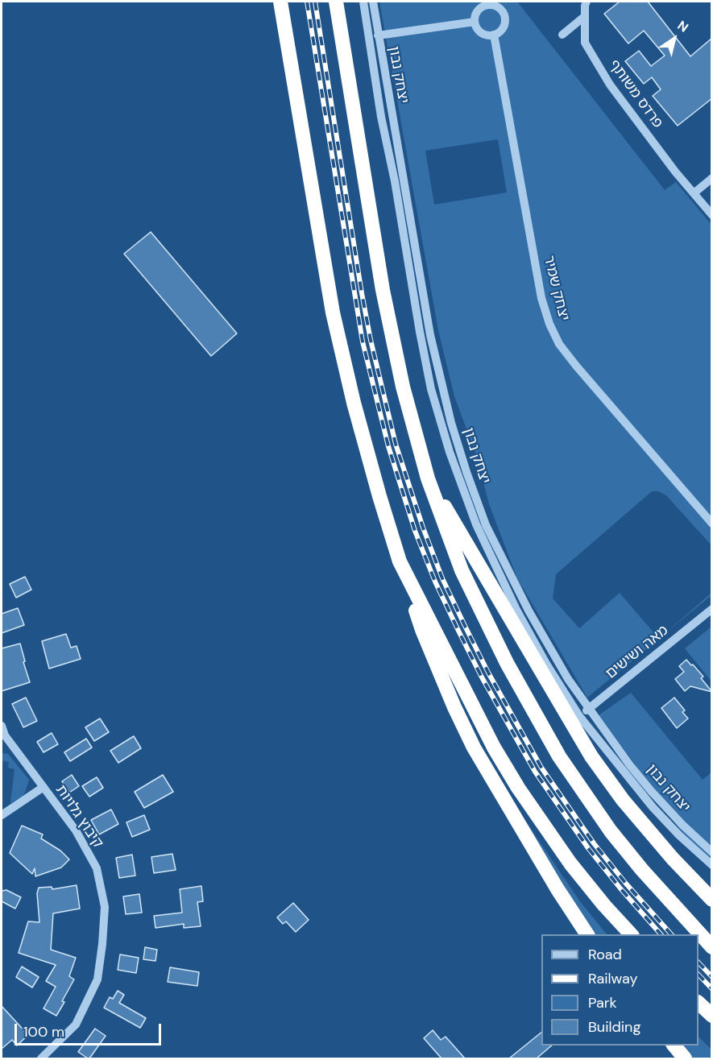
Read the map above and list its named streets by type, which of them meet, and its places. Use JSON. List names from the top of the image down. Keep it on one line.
{"streets":{"street":["יצחק נבון","פרדס משותף","יצחק שמיר","מאה ושישים","קיבוץ גלויות"]},"crossings":[["יצחק נבון","מאה ושישים"]],"legend":["Road","Railway","Park","Building"],"scale_bar":"100 m","north":"top right"}
